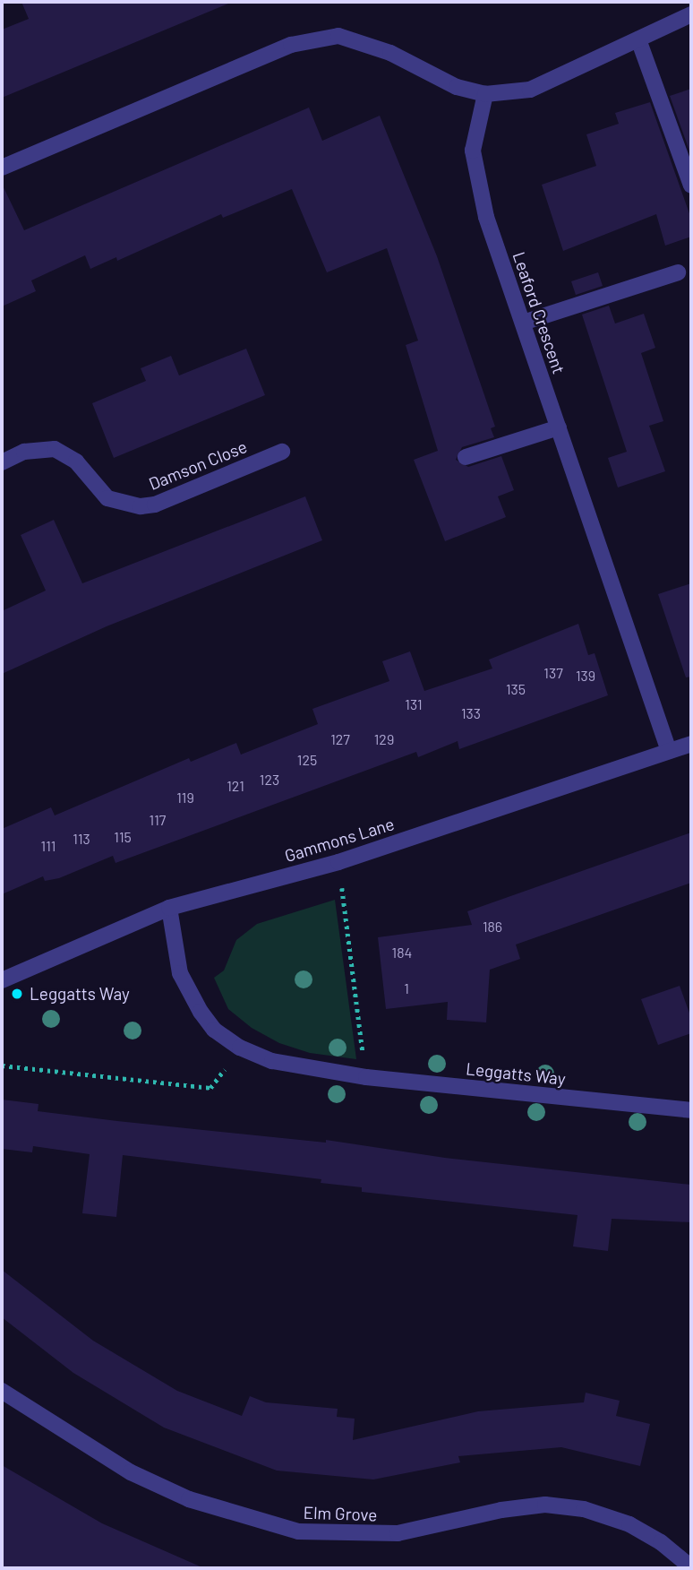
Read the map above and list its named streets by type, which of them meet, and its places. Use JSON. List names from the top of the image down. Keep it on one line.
{"streets":{"street":["Leaford Crescent","Damson Close","Gammons Lane","Leggatts Way","Elm Grove"]},"crossings":[["Leaford Crescent","Gammons Lane"],["Gammons Lane","Leggatts Way"]],"places":["Leggatts Way"],"house_numbers":["137","139","135","131","133","127","129","125","123","121","119","117","115","113","111","186","184","1"]}
